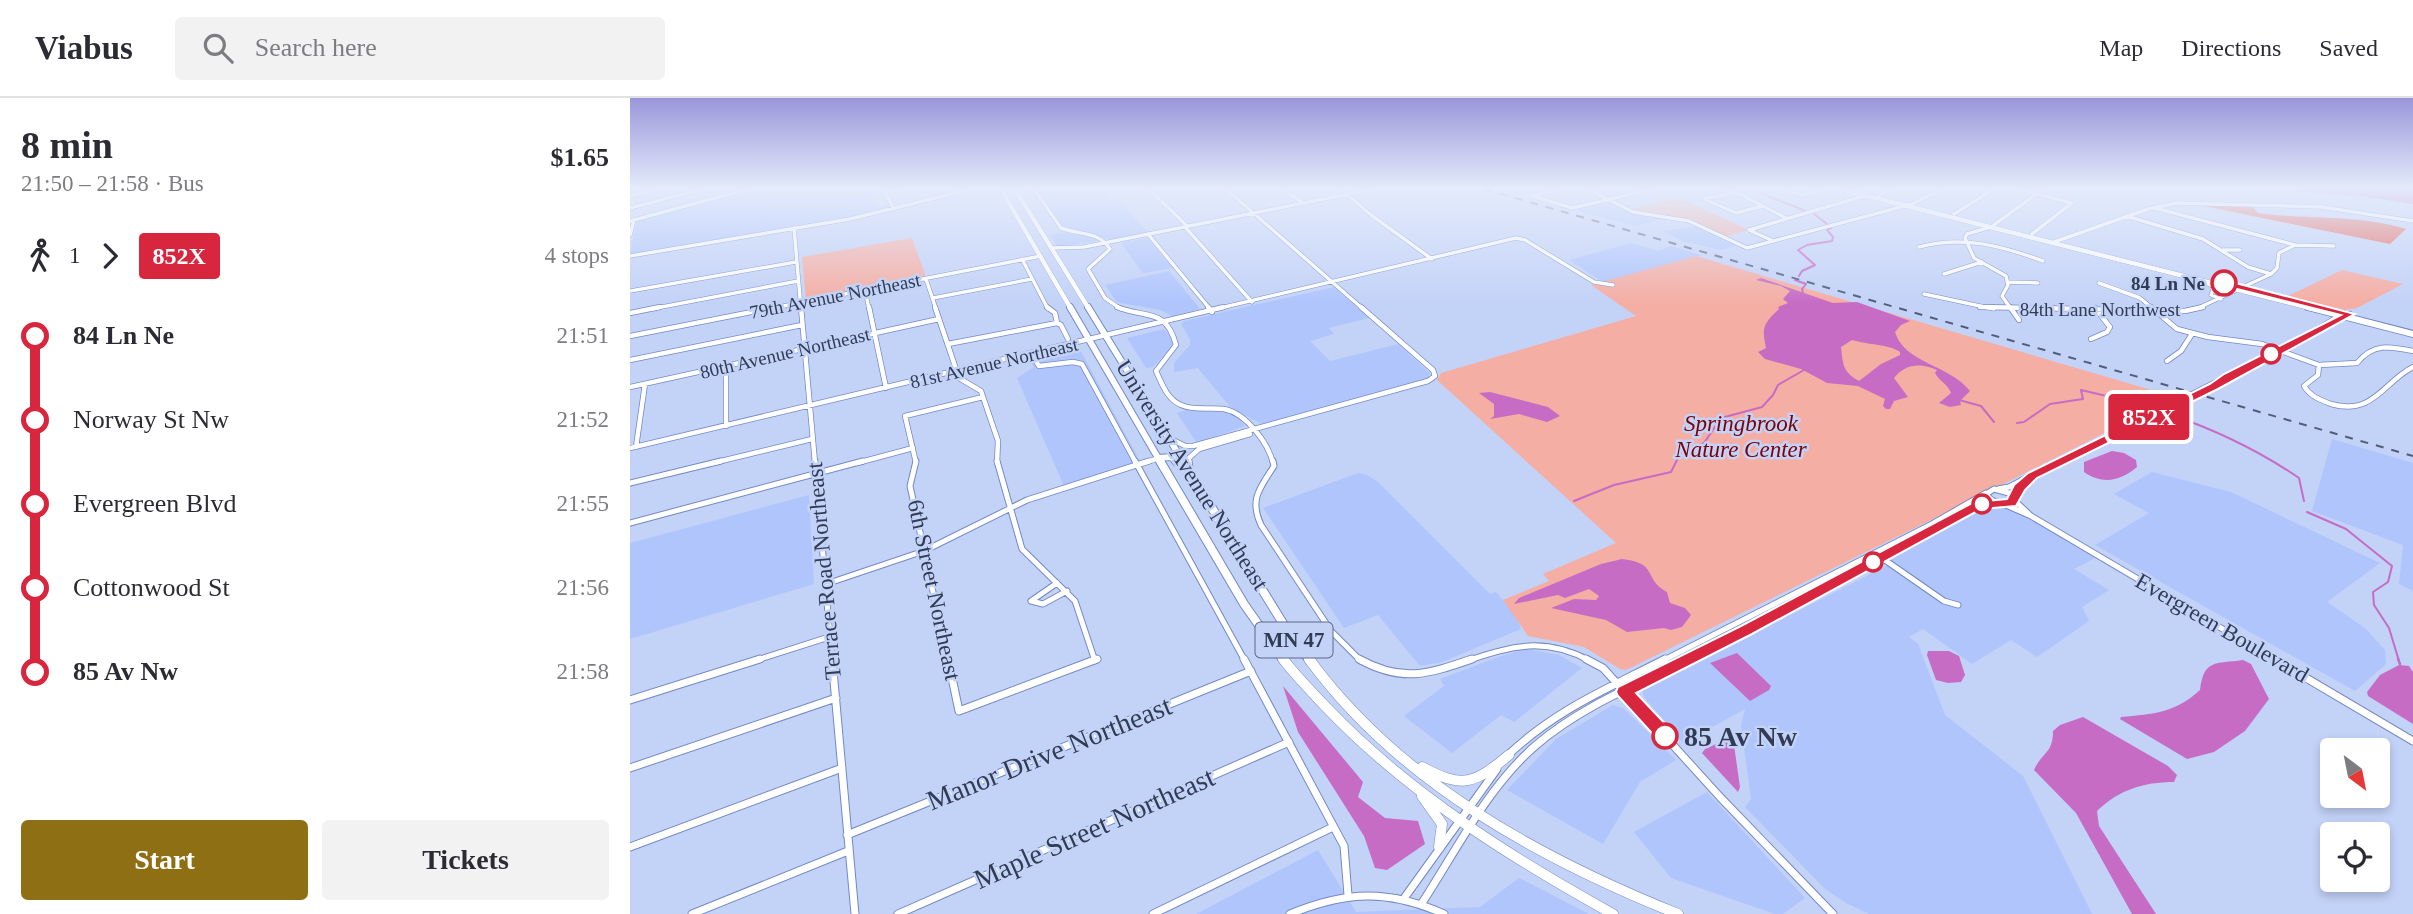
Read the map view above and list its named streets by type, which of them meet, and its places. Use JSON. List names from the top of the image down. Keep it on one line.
{"streets":{"main road":["University Avenue Northeast","MN 47"],"street":["79th Avenue Northeast","84th Lane Northwest","80th Avenue Northeast","81st Avenue Northeast","Terrace Road Northeast","6th Street Northeast","Evergreen Boulevard","Manor Drive Northeast","Maple Street Northeast"]},"crossings":[["79th Avenue Northeast","University Avenue Northeast"],["79th Avenue Northeast","Terrace Road Northeast"],["80th Avenue Northeast","Terrace Road Northeast"],["81st Avenue Northeast","University Avenue Northeast"],["81st Avenue Northeast","Terrace Road Northeast"],["Terrace Road Northeast","Manor Drive Northeast"]],"parks":["Springbrook Nature Center"],"places":["84 Ln Ne","85 Av Nw"],"lines":["bus line 852X"],"north":"bottom right","page":{"header":"Viabus","search":"Search here","nav":["Map","Directions","Saved"],"heading":["8 min","21:50 – 21:58 · Bus","$1.65"],"on_map":"852X","legs":["1","852X","4 stops"],"list":[{"name":"84 Ln Ne","value":"21:51"},{"name":"Norway St Nw","value":"21:52"},{"name":"Evergreen Blvd","value":"21:55"},{"name":"Cottonwood St","value":"21:56"},{"name":"85 Av Nw","value":"21:58"}],"buttons":["Start","Tickets"]}}
